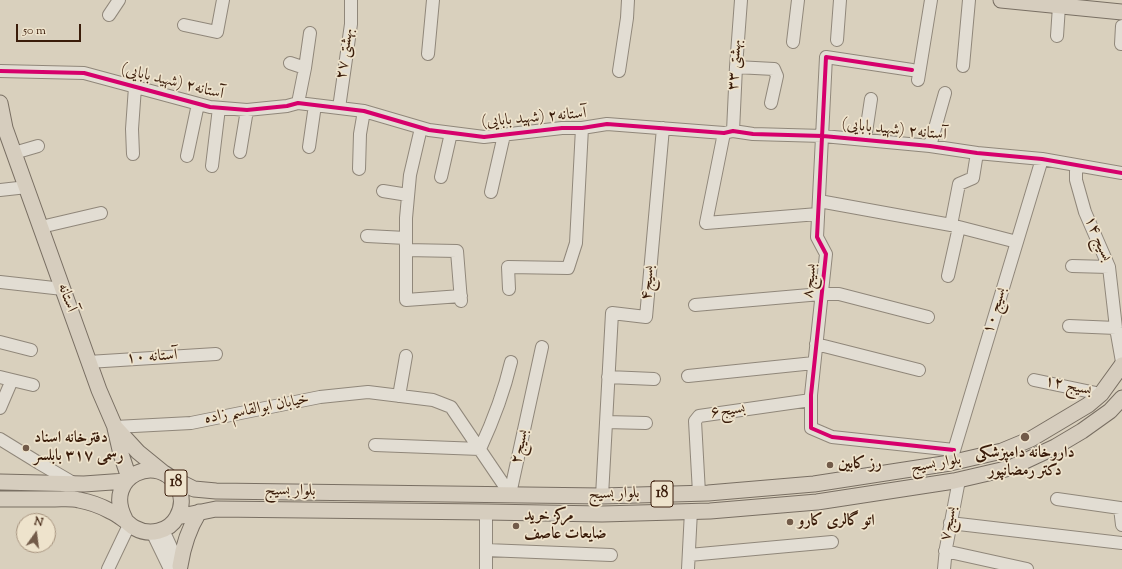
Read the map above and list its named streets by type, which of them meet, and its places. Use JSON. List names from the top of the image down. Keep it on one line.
{"streets":{"main road":["آستانه","بلوار بسیج","18"],"street":["بهشتی ۲۷","بهشتی ۳۳","آستانه۲ (شهید بابایی)","بسیج ۱۴","بسیج۸","بسیج۴","بسیج ۱۰","آستانه ۱۰","بسیج ۱۲","خیابان ابوالقاسم زاده","بسیج۶","بسیج۲","بسیج۷"]},"crossings":[["بهشتی ۲۷","آستانه۲ (شهید بابایی)"],["بهشتی ۳۳","آستانه۲ (شهید بابایی)"],["بهشتی ۳۳","بسیج۸"],["آستانه۲ (شهید بابایی)","بسیج ۱۴"],["آستانه۲ (شهید بابایی)","بسیج۸"],["آستانه۲ (شهید بابایی)","بسیج۴"],["آستانه۲ (شهید بابایی)","بسیج ۱۰"],["بسیج ۱۴","بلوار بسیج"],["بسیج۸","بسیج ۱۰"],["بسیج۸","بسیج۶"],["بسیج۸","بلوار بسیج"],["بسیج۴","بلوار بسیج"],["آستانه","آستانه ۱۰"],["آستانه","خیابان ابوالقاسم زاده"],["آستانه","بلوار بسیج"],["آستانه","18"],["بسیج ۱۰","بلوار بسیج"],["بسیج ۱۲","بلوار بسیج"],["خیابان ابوالقاسم زاده","بسیج۲"],["بسیج۶","بلوار بسیج"],["بسیج۲","بلوار بسیج"],["بلوار بسیج","18"],["بلوار بسیج","بسیج۷"]],"places":["داروخانه دامپزشکی دکتر رمضانپور","دفترخانه اسناد رسمی ۳۱۷ بابلسر","رز کابین","اتو گالری کارو","مرکز خرید ضایعات عاصف"],"scale_bar":"50 m","north":"top"}
